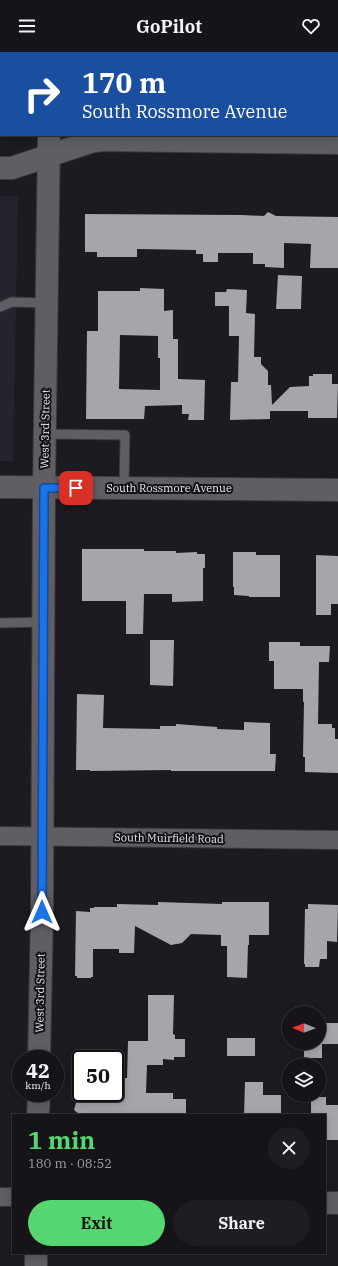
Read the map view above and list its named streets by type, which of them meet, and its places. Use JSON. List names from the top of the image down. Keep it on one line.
{"streets":{"main road":["West 3rd Street","South Rossmore Avenue"],"street":["South Muirfield Road"]},"crossings":[["West 3rd Street","South Rossmore Avenue"],["West 3rd Street","South Muirfield Road"]],"north":"left","page":{"header":"GoPilot","turn":["170 m","South Rossmore Avenue"],"speed":"42 km/h","limit":"50","heading":["1 min","180 m · 08:52"],"buttons":["Exit","Share"]}}
